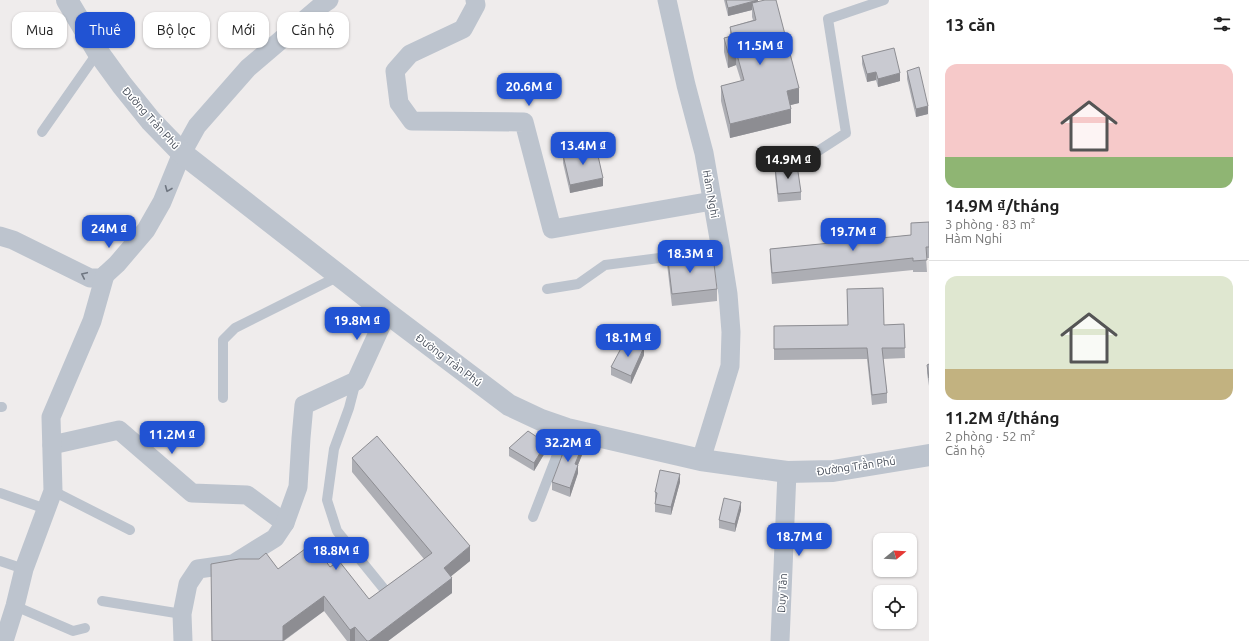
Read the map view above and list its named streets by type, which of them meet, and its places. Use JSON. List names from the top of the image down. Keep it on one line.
{"streets":{"street":["Đường Trần Phú","Hàm Nghi","Duy Tân"]},"crossings":[["Đường Trần Phú","Hàm Nghi"],["Đường Trần Phú","Duy Tân"]],"north":"right","page":{"heading":"13 căn","chip":["Mua","Thuê","Bộ lọc","Mới","Căn hộ"],"price":["11.5M ₫","20.6M ₫","13.4M ₫","14.9M ₫","24M ₫","19.7M ₫","18.3M ₫","19.8M ₫","18.1M ₫","11.2M ₫","32.2M ₫","18.7M ₫","18.8M ₫"],"list":[{"name":"14.9M ₫/tháng","note":"3 phòng · 83 m² · Hàm Nghi"},{"name":"11.2M ₫/tháng","note":"2 phòng · 52 m² · Căn hộ"}]}}
